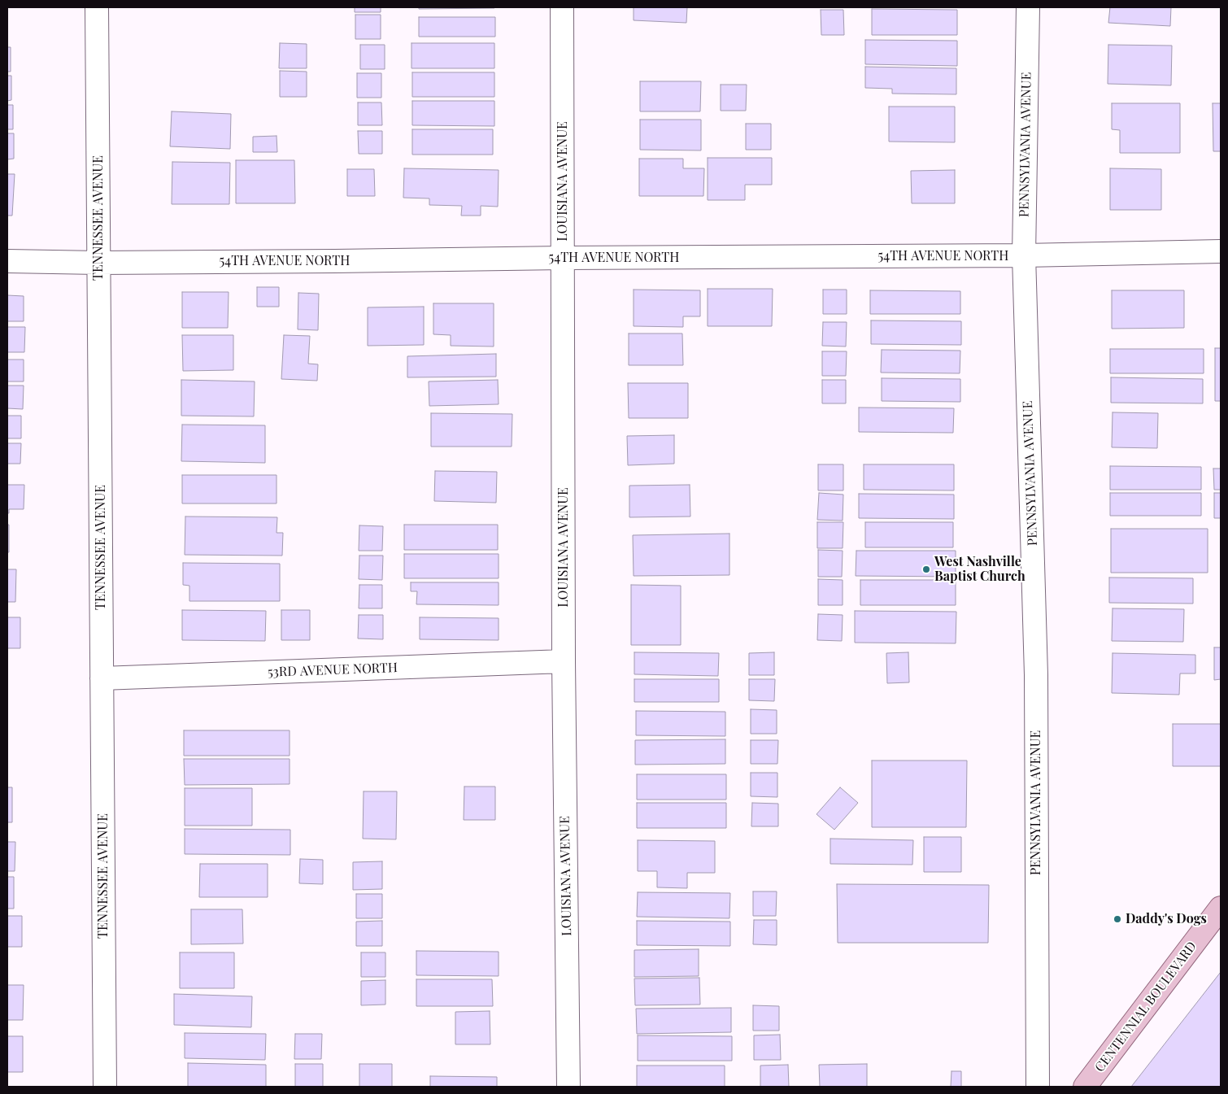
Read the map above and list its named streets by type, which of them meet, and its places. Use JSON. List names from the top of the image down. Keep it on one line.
{"streets":{"main road":["CENTENNIAL BOULEVARD"],"street":["PENNSYLVANIA AVENUE","LOUISIANA AVENUE","TENNESSEE AVENUE","54TH AVENUE NORTH","53RD AVENUE NORTH"]},"crossings":[["PENNSYLVANIA AVENUE","54TH AVENUE NORTH"],["LOUISIANA AVENUE","54TH AVENUE NORTH"],["LOUISIANA AVENUE","53RD AVENUE NORTH"],["TENNESSEE AVENUE","54TH AVENUE NORTH"],["TENNESSEE AVENUE","53RD AVENUE NORTH"]],"places":["West Nashville Baptist Church","Daddy's Dogs"]}
